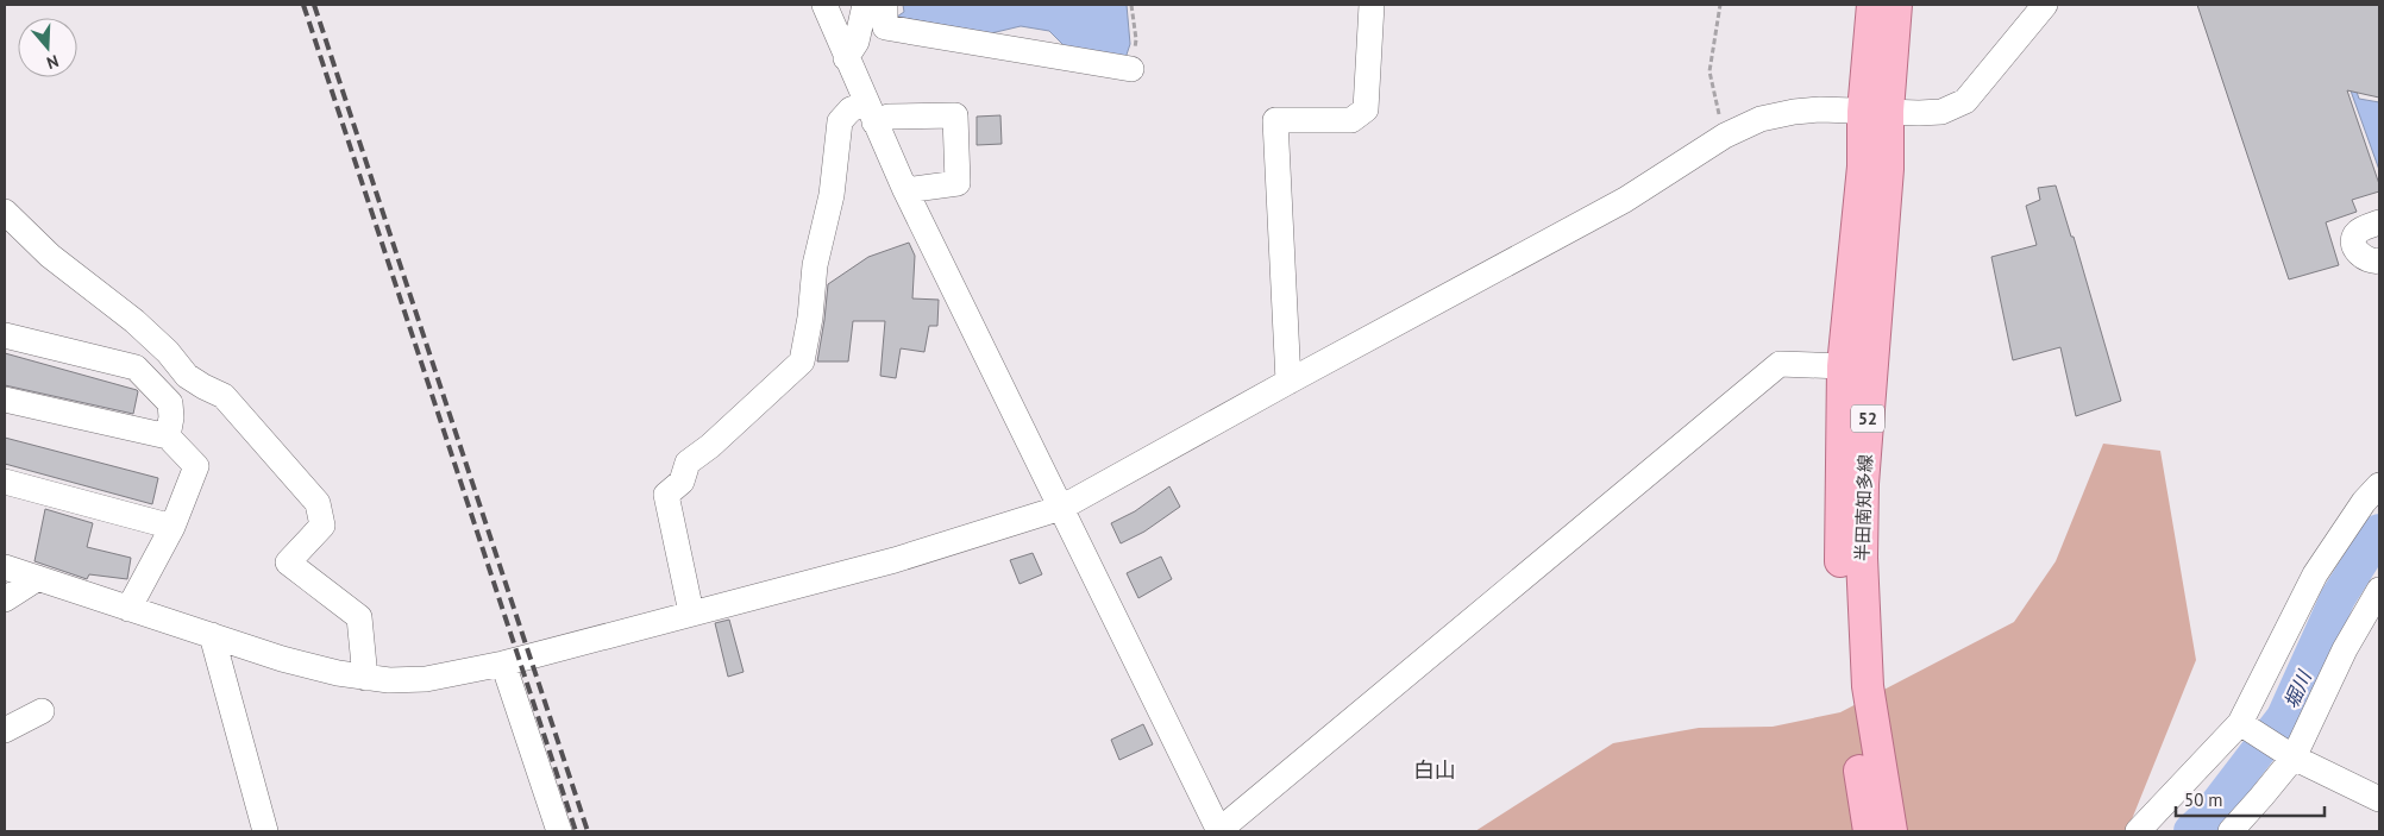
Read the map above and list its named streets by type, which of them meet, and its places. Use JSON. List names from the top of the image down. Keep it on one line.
{"streets":{"main road":["52","半田南知多線"]},"districts":["白山"],"water":["堀川"],"scale_bar":"50 m","north":"bottom"}
